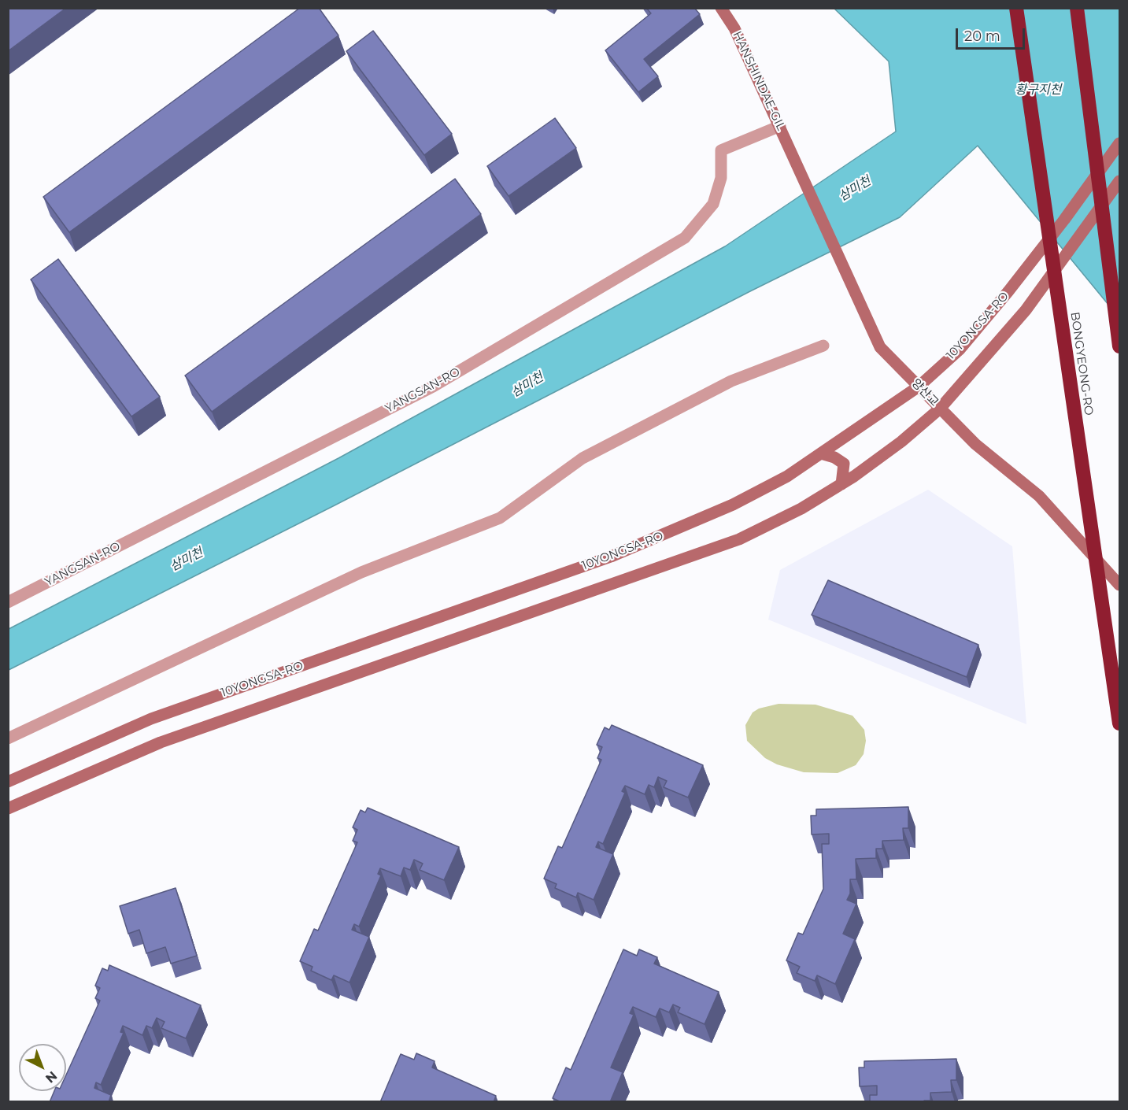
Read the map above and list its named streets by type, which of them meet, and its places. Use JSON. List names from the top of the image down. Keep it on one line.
{"streets":{"highway":["BONGYEONG-RO"],"street":["HANSHINDAE-GIL","10YONGSA-RO","양산교"],"lane":["YANGSAN-RO"]},"crossings":[["HANSHINDAE-GIL","YANGSAN-RO"],["HANSHINDAE-GIL","양산교"],["10YONGSA-RO","양산교"]],"water":["황구지천","삼미천"],"scale_bar":"20 m","north":"bottom right"}
